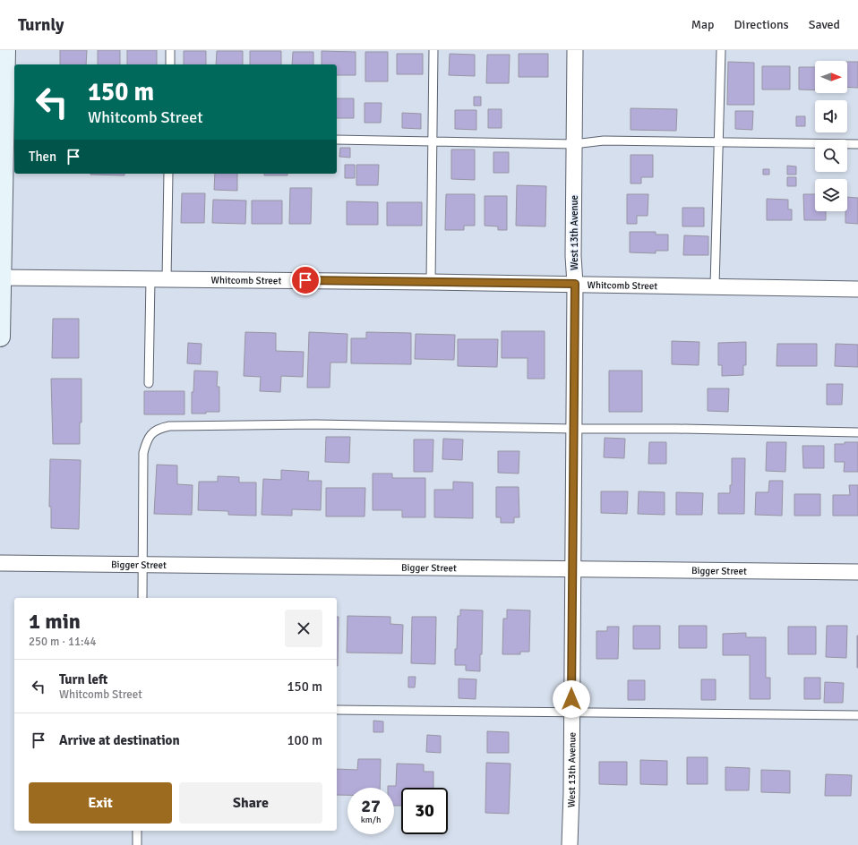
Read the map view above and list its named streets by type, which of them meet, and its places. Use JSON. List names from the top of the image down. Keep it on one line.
{"streets":{"street":["West 13th Avenue","Whitcomb Street","Bigger Street"]},"crossings":[["West 13th Avenue","Whitcomb Street"],["West 13th Avenue","Bigger Street"]],"north":"right","page":{"header":"Turnly","nav":["Map","Directions","Saved"],"turn":["150 m","Whitcomb Street"],"then":"Then","heading":["1 min","250 m · 11:44"],"list":[{"name":"Turn left","note":"Whitcomb Street","value":"150 m"},{"name":"Arrive at destination","value":"100 m"}],"buttons":["Exit","Share"],"speed":"27 km/h","limit":"30"}}
